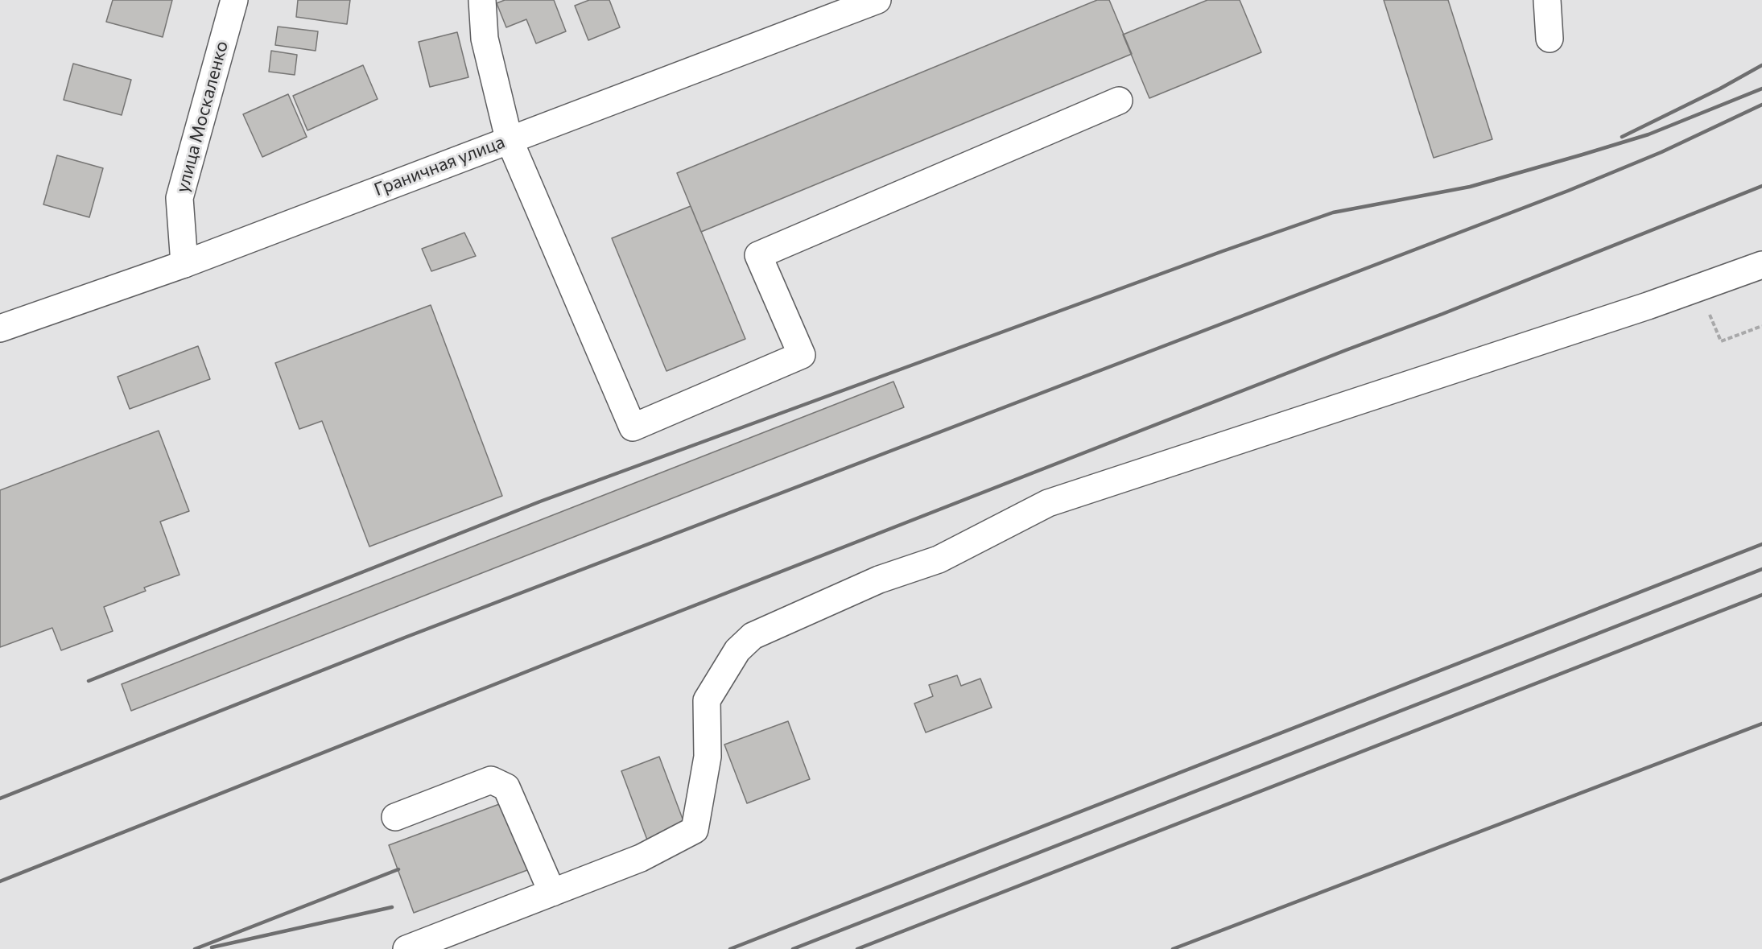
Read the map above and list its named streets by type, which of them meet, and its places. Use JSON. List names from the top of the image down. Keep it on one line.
{"streets":{"main road":["улица Москаленко","Граничная улица"]},"crossings":[["улица Москаленко","Граничная улица"]]}
